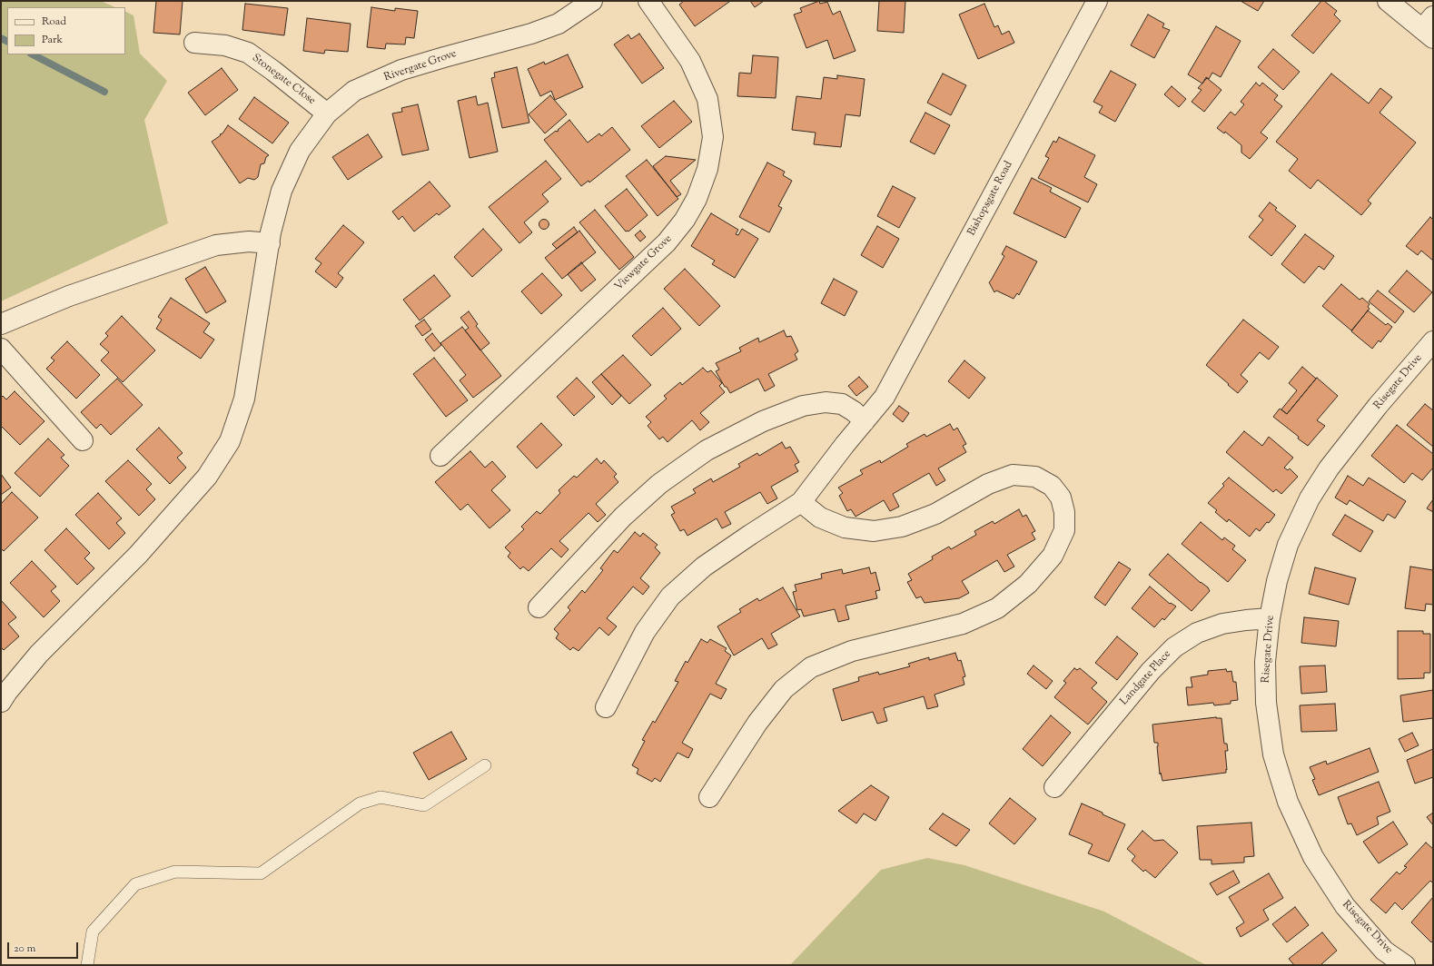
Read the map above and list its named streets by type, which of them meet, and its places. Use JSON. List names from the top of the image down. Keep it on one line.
{"streets":{"street":["Rivergate Grove","Stonegate Close","Bishopsgate Road","Viewgate Grove","Risegate Drive","Landgate Place"]},"crossings":[["Rivergate Grove","Stonegate Close"],["Risegate Drive","Landgate Place"]],"legend":["Road","Park"],"scale_bar":"20 m"}
